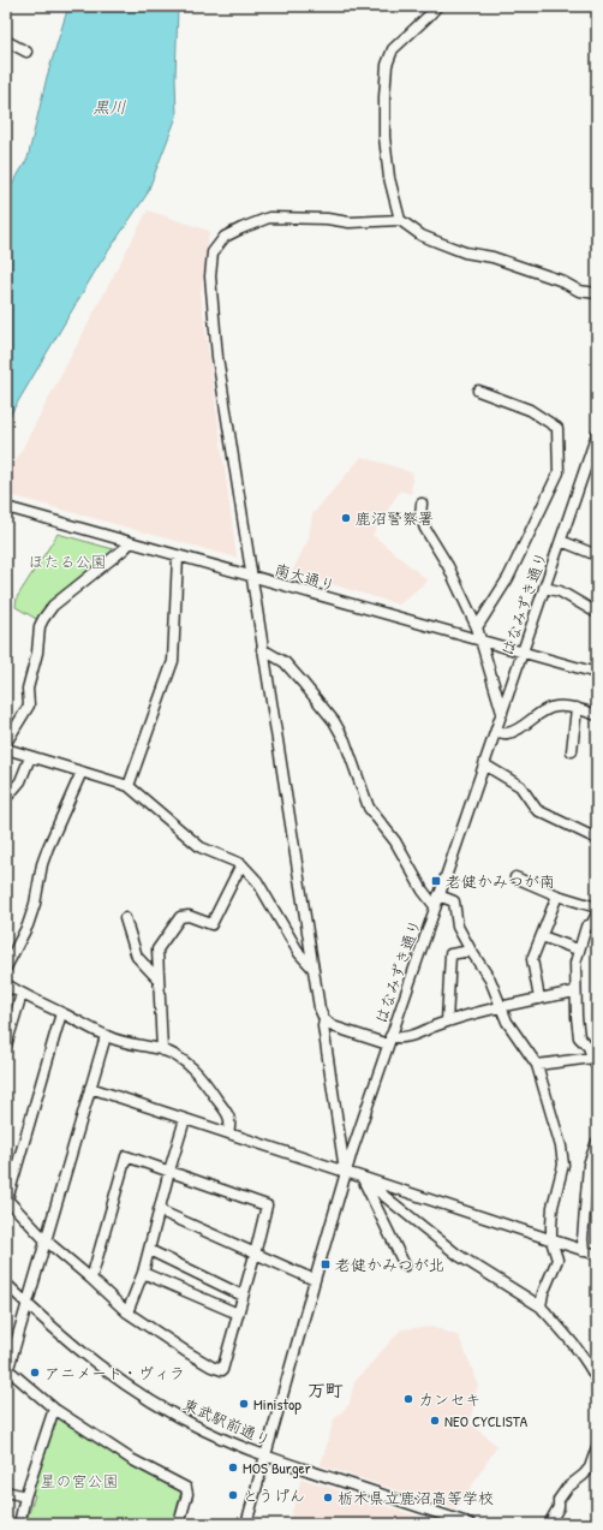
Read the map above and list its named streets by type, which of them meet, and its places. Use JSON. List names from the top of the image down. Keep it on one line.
{"streets":{"street":["南大通り","はなみずき通り","東武駅前通り"]},"crossings":[["南大通り","はなみずき通り"],["はなみずき通り","東武駅前通り"]],"districts":["万町"],"water":["黒川"],"parks":["ほたる公園","星の宮公園"],"places":{"other":["鹿沼警察署","アニメート・ヴィラ","カンセキ","Ministop","NEO CYCLISTA","MOS Burger","とうげん","栃木県立鹿沼高等学校"],"transit":["老健かみつが南","老健かみつが北"]}}
